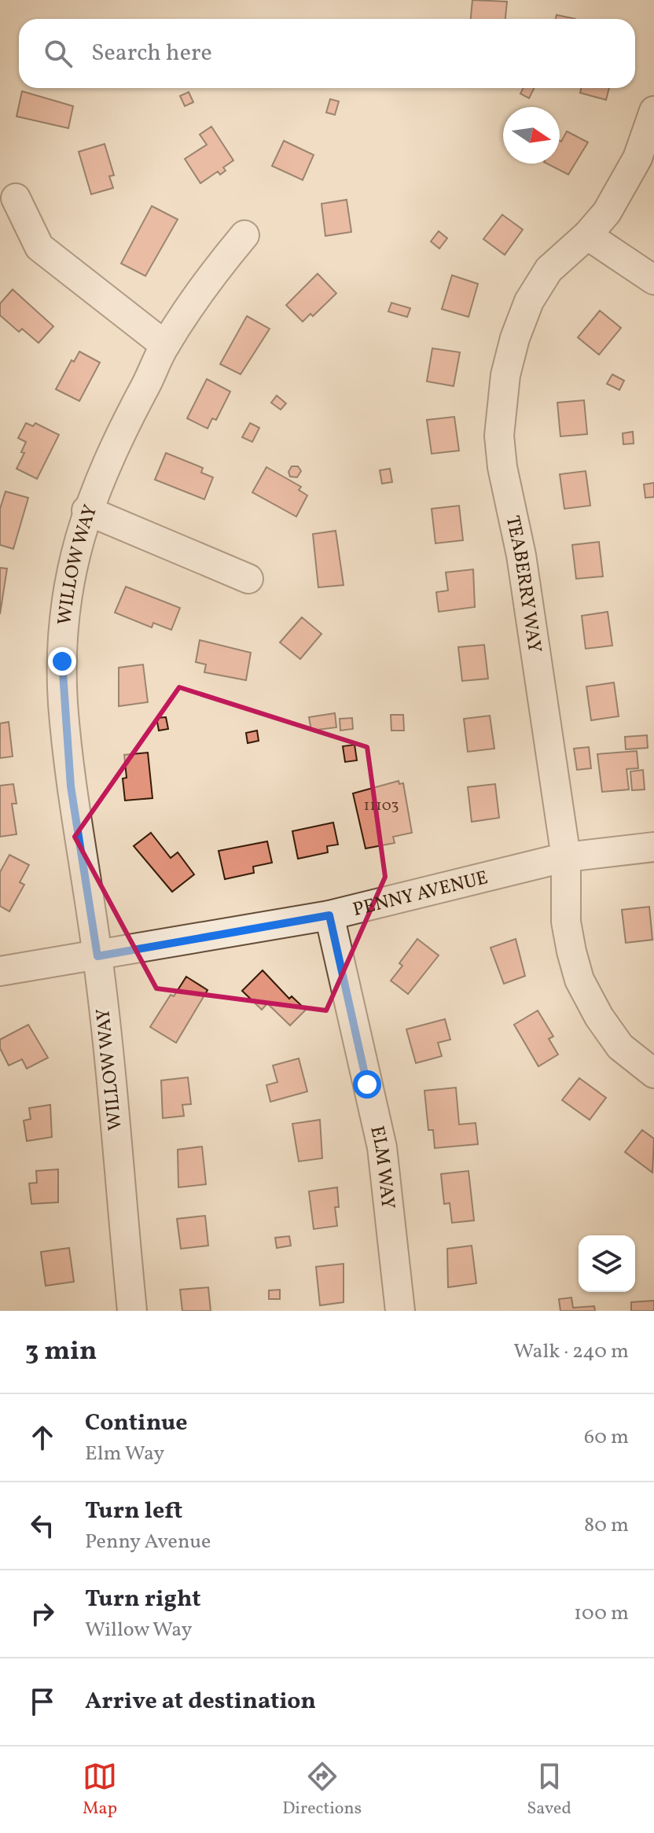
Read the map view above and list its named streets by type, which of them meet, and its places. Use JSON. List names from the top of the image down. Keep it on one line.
{"streets":{"street":["WILLOW WAY","TEABERRY WAY","PENNY AVENUE","ELM WAY"]},"crossings":[["WILLOW WAY","PENNY AVENUE"],["TEABERRY WAY","PENNY AVENUE"],["PENNY AVENUE","ELM WAY"]],"house_numbers":["11103"],"north":"right","page":{"search":"Search here","heading":["3 min","Walk · 240 m"],"list":[["Continue","Elm Way","60 m"],["Turn left","Penny Avenue","80 m"],["Turn right","Willow Way","100 m"],"Arrive at destination"],"nav":["Map","Directions","Saved"]}}
